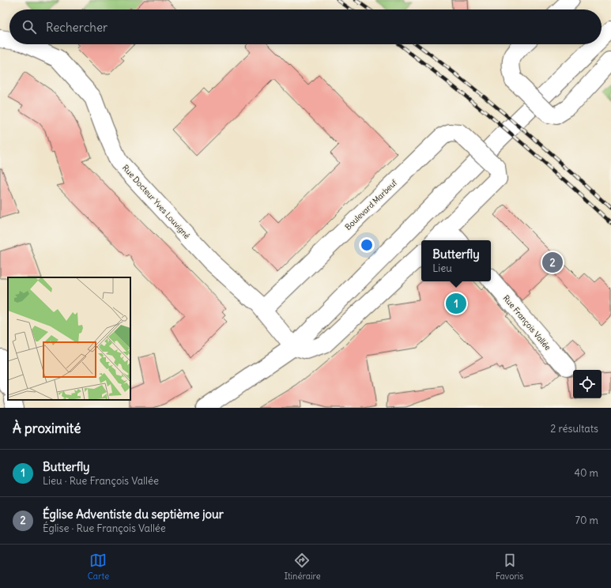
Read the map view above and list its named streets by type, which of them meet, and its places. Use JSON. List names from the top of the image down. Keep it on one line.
{"streets":{"street":["Rue Docteur Yves Louvigné","Boulevard Marbeuf","Rue François Vallée"]},"crossings":[["Rue Docteur Yves Louvigné","Boulevard Marbeuf"]],"page":{"search":"Rechercher","popup":["Butterfly","Lieu"],"pins":["2","1"],"heading":["À proximité","2 résultats"],"list":[{"mark":"1","name":"Butterfly","note":"Lieu · Rue François Vallée","value":"40 m"},{"mark":"2","name":"Église Adventiste du septième jour","note":"Église · Rue François Vallée","value":"70 m"}],"nav":["Carte","Itinéraire","Favoris"]}}
